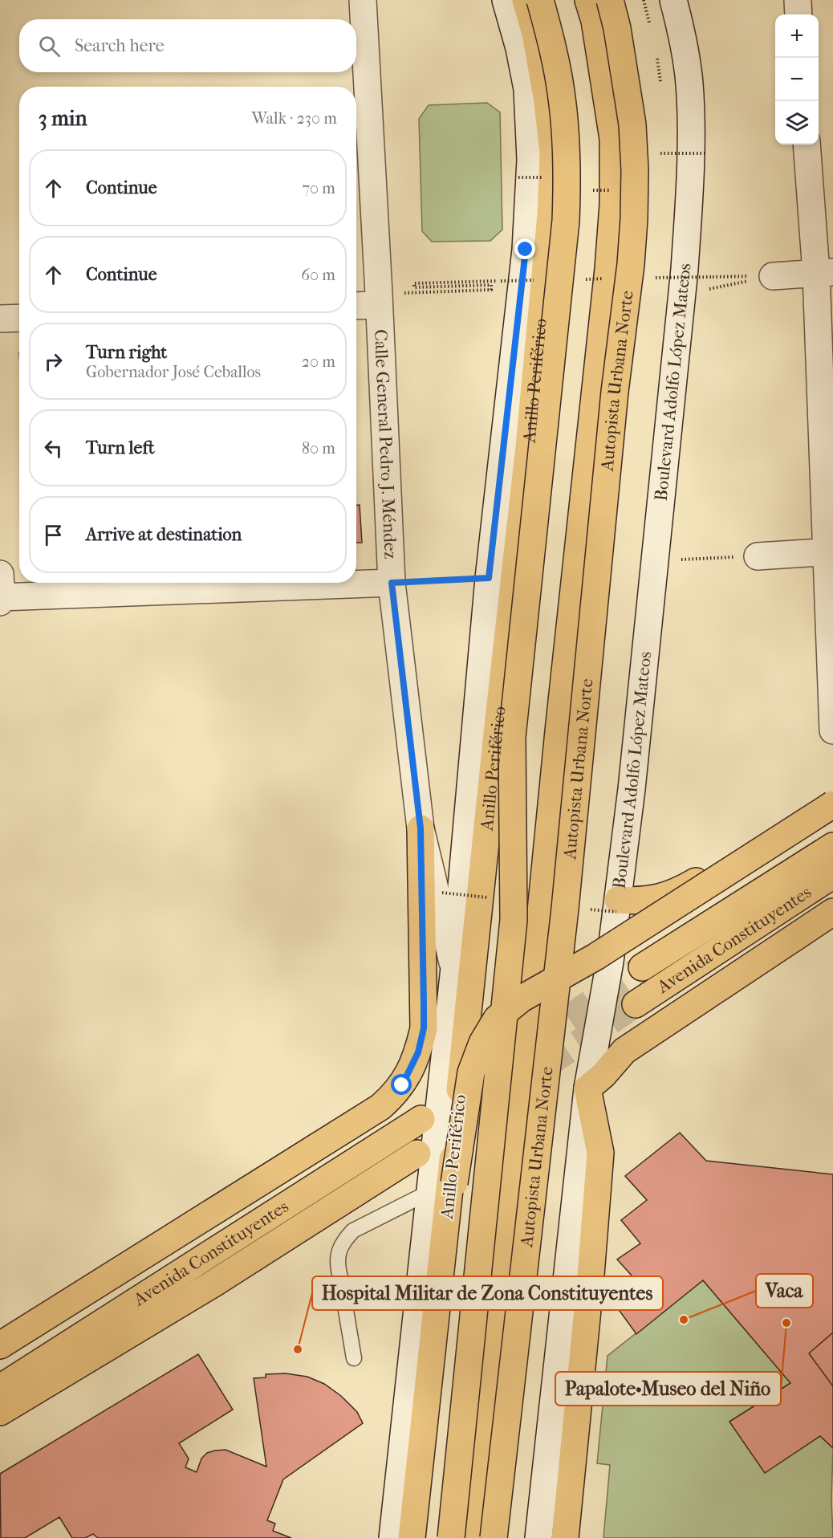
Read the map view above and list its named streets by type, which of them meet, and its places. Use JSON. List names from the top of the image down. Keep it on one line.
{"streets":{"main road":["Anillo Periférico","Autopista Urbana Norte","Boulevard Adolfo López Mateos","Calle General Pedro J. Méndez","Avenida Constituyentes"]},"places":["Vaca","Papalote•Museo del Niño","Hospital Militar de Zona Constituyentes"],"page":{"map_buttons":["+","−"],"search":"Search here","heading":["3 min","Walk · 230 m"],"list":[["Continue","70 m"],["Continue","60 m"],["Turn right","Gobernador José Ceballos","20 m"],["Turn left","80 m"],"Arrive at destination"]}}
